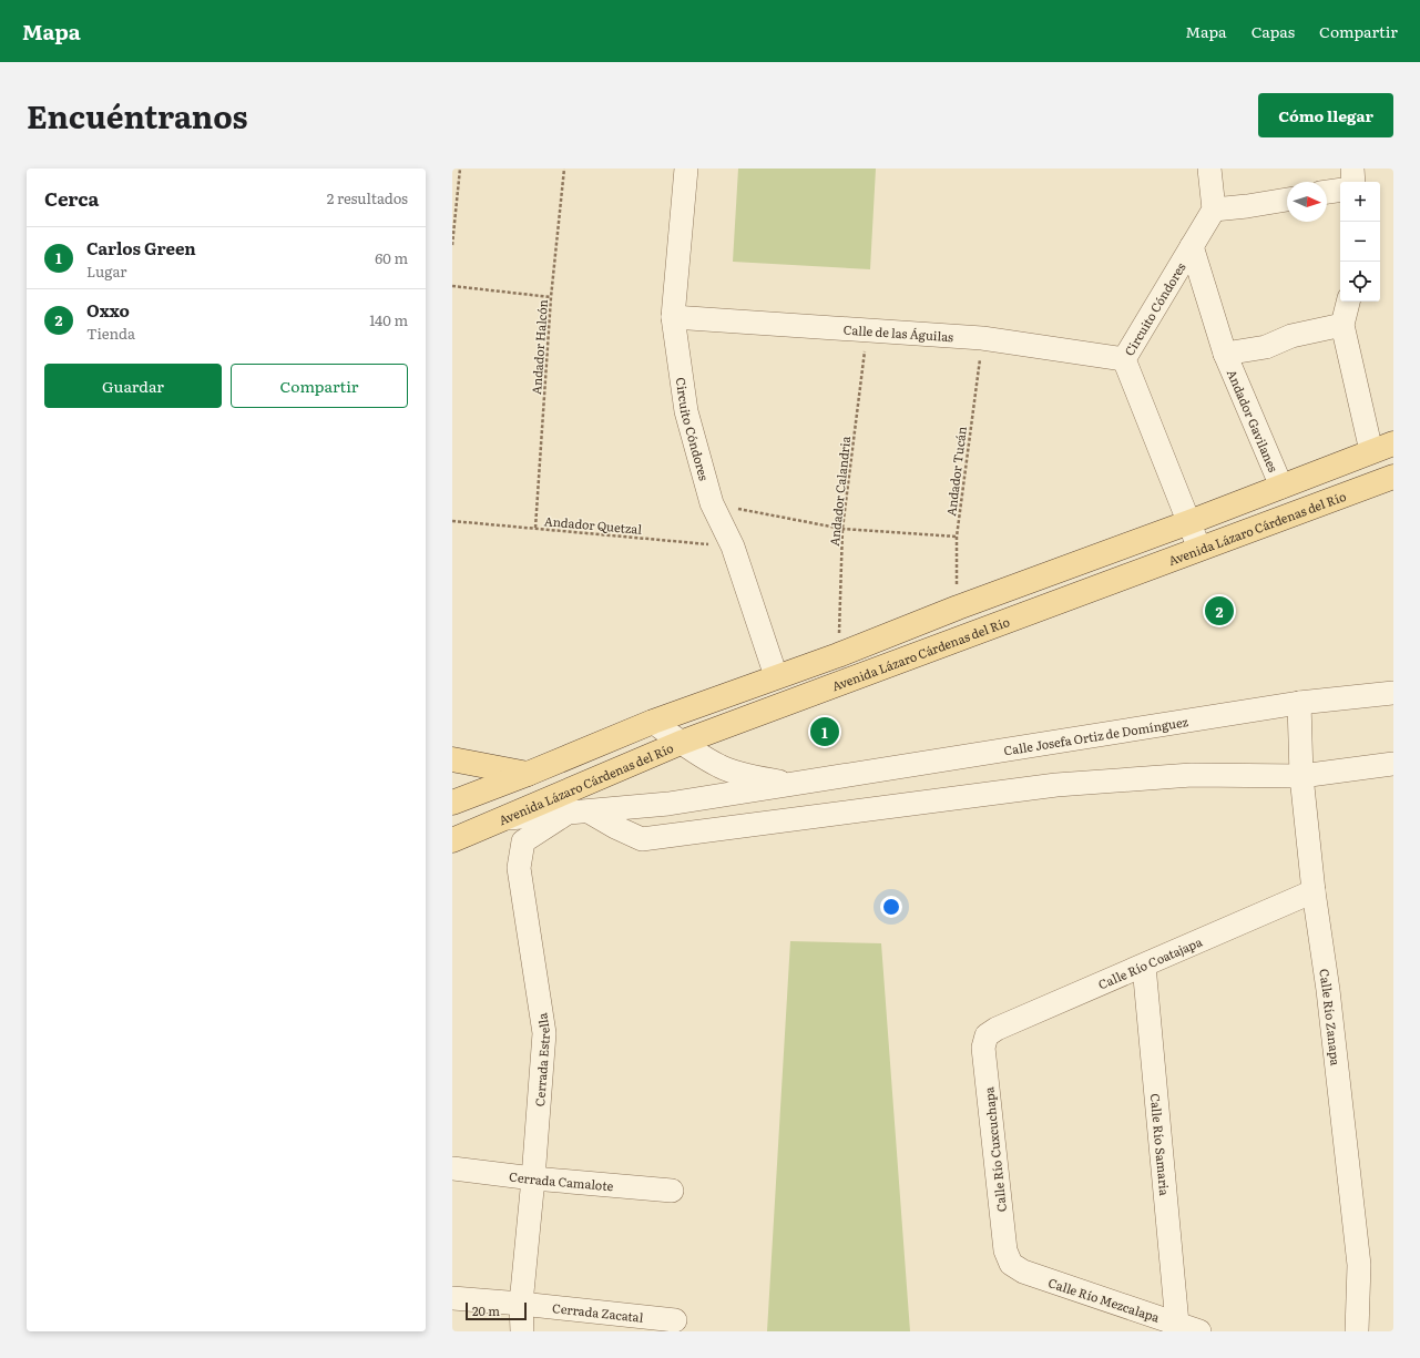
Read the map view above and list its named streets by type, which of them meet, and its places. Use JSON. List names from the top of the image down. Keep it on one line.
{"streets":{"main road":["Avenida Lázaro Cárdenas del Río"],"street":["Circuito Cóndores","Calle de las Águilas","Andador Gavilanes","Calle Josefa Ortiz de Domínguez","Calle Río Coatajapa","Calle Río Zanapa","Cerrada Estrella","Calle Río Samaria","Calle Río Cuxcuchapa","Cerrada Camalote","Calle Río Mezcalapa","Cerrada Zacatal"],"path":["Andador Halcón","Andador Tucán","Andador Calandria","Andador Quetzal"]},"crossings":[["Circuito Cóndores","Calle de las Águilas"],["Circuito Cóndores","Andador Gavilanes"],["Circuito Cóndores","Andador Quetzal"],["Circuito Cóndores","Avenida Lázaro Cárdenas del Río"],["Calle de las Águilas","Andador Tucán"],["Calle de las Águilas","Andador Calandria"],["Andador Halcón","Andador Quetzal"],["Avenida Lázaro Cárdenas del Río","Calle Josefa Ortiz de Domínguez"],["Calle Josefa Ortiz de Domínguez","Calle Río Zanapa"],["Calle Josefa Ortiz de Domínguez","Cerrada Estrella"],["Calle Río Coatajapa","Calle Río Zanapa"],["Calle Río Coatajapa","Calle Río Samaria"],["Calle Río Coatajapa","Calle Río Cuxcuchapa"],["Cerrada Estrella","Cerrada Camalote"],["Cerrada Estrella","Cerrada Zacatal"],["Calle Río Samaria","Calle Río Mezcalapa"],["Calle Río Cuxcuchapa","Calle Río Mezcalapa"]],"scale_bar":"20 m","north":"right","page":{"header":"Mapa","nav":["Mapa","Capas","Compartir"],"title":"Encuéntranos","buttons":["Cómo llegar",["Guardar","Compartir"]],"heading":["Cerca","2 resultados"],"map_buttons":["+","−"],"list":[{"mark":"1","name":"Carlos Green","note":"Lugar","value":"60 m"},{"mark":"2","name":"Oxxo","note":"Tienda","value":"140 m"}],"pins":["2","1"],"scale":"20 m"}}
